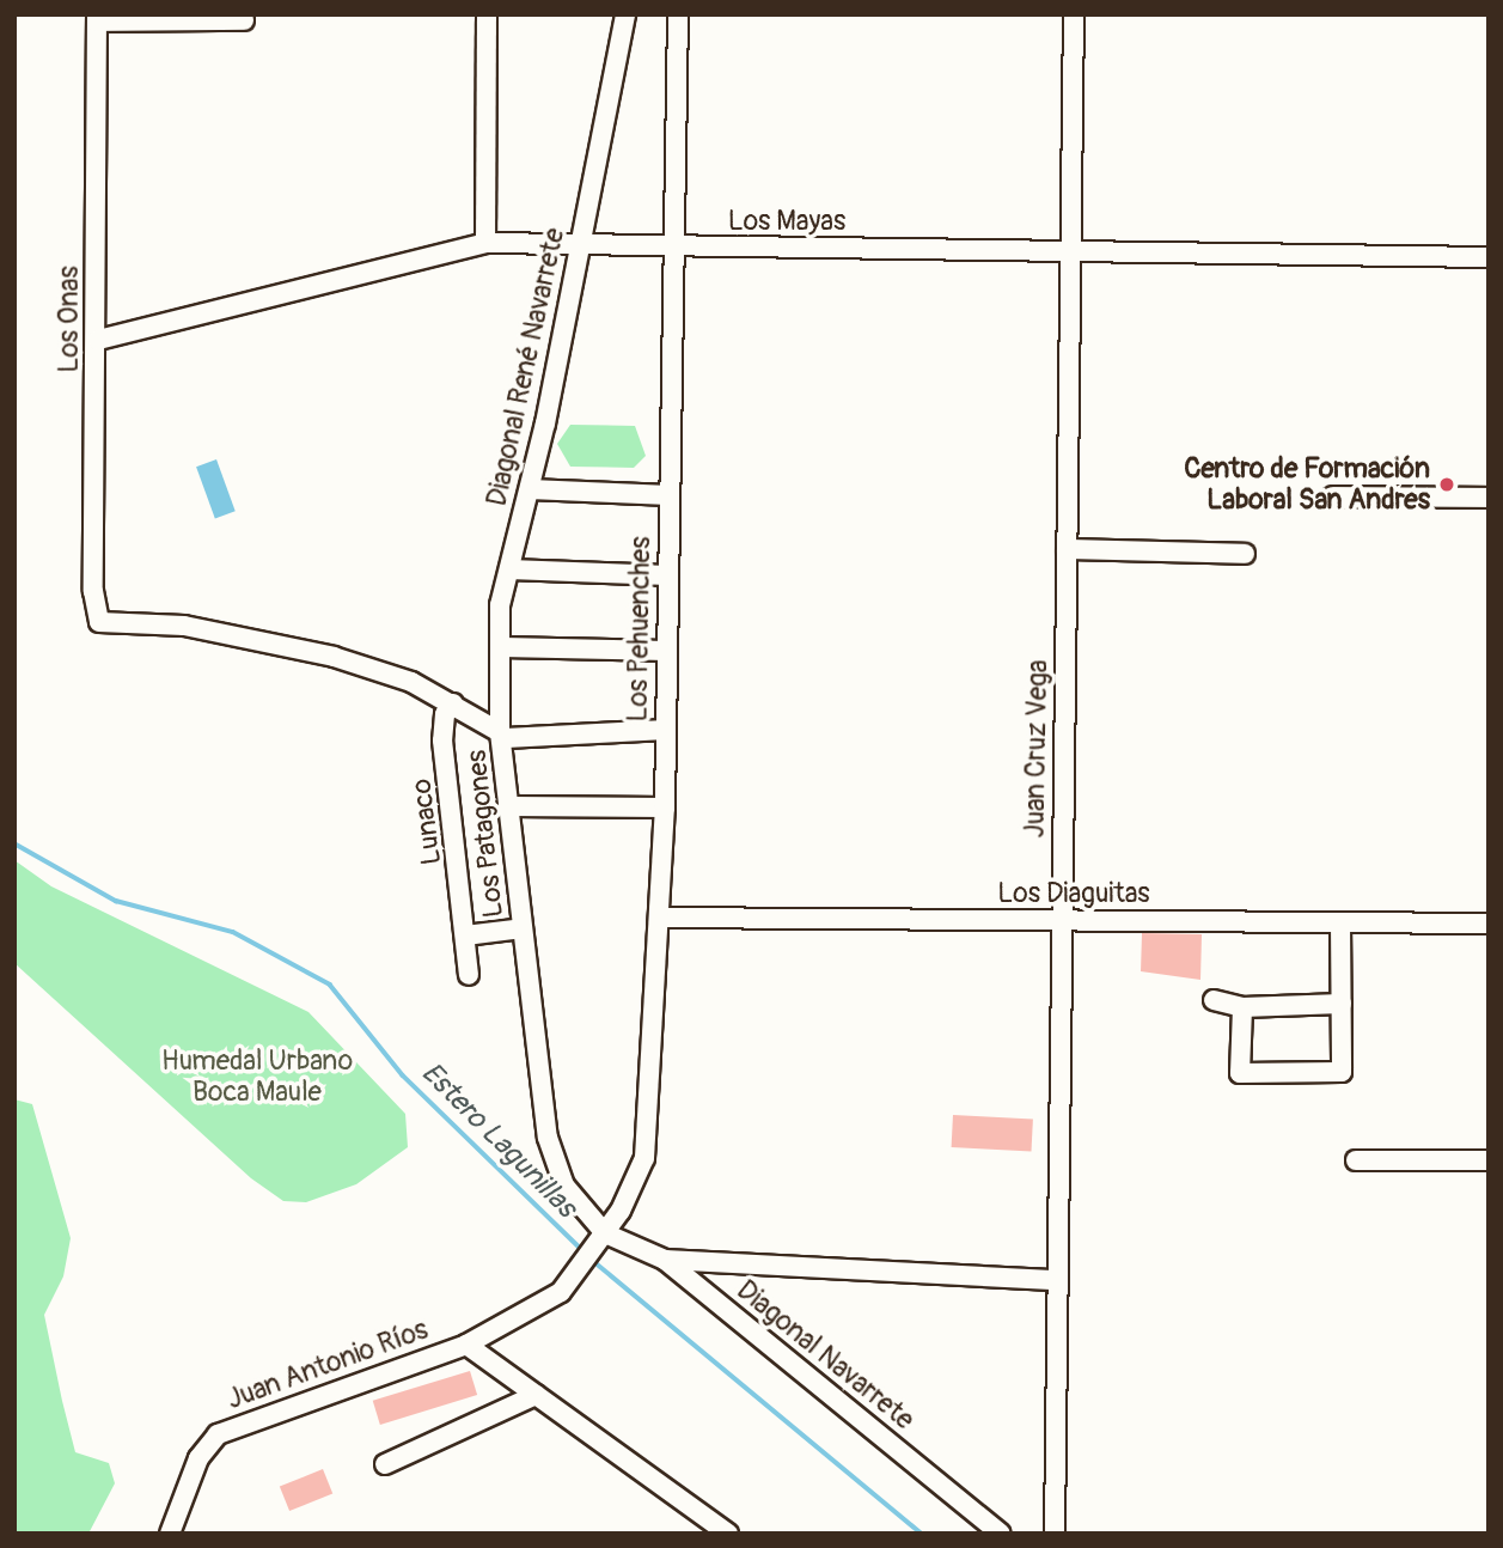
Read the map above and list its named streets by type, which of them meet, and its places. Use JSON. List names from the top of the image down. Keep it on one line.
{"streets":{"street":["Los Mayas","Los Onas","Diagonal René Navarrete","Los Pehuenches","Juan Cruz Vega","Lunaco","Los Patagones","Los Diaguitas","Diagonal Navarrete","Juan Antonio Ríos"]},"crossings":[["Los Mayas","Los Onas"],["Los Mayas","Diagonal René Navarrete"],["Los Mayas","Los Pehuenches"],["Los Mayas","Juan Cruz Vega"],["Los Onas","Los Patagones"],["Diagonal René Navarrete","Los Patagones"],["Los Pehuenches","Los Patagones"],["Los Pehuenches","Los Diaguitas"],["Los Pehuenches","Diagonal Navarrete"],["Los Pehuenches","Juan Antonio Ríos"],["Juan Cruz Vega","Los Diaguitas"],["Lunaco","Los Patagones"],["Los Patagones","Diagonal Navarrete"],["Los Patagones","Juan Antonio Ríos"],["Diagonal Navarrete","Juan Antonio Ríos"]],"water":["Estero Lagunillas"],"parks":["Humedal Urbano Boca Maule"],"places":["Centro de Formación Laboral San Andres"]}
